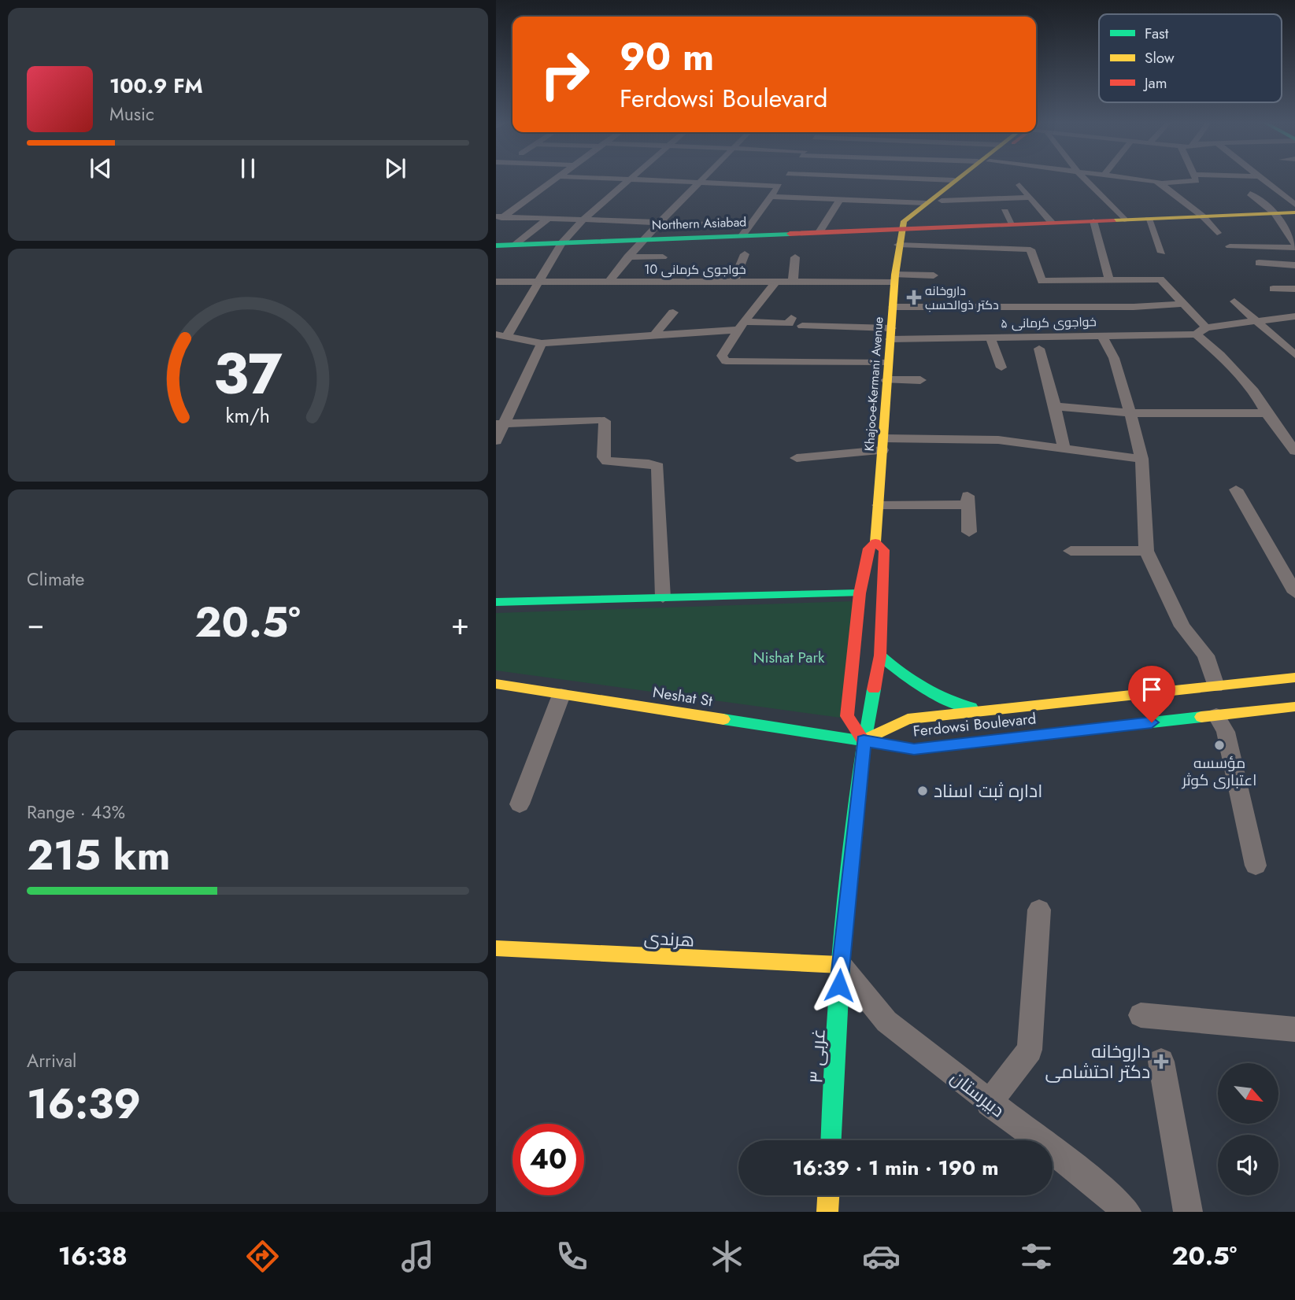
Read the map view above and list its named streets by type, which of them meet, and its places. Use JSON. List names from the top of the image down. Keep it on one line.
{"streets":{"main road":["Northern Asiabad","Khajoo-e-Kermani Avenue","Neshat St","Ferdowsi Boulevard","هرندی","۳ غربی"],"street":["خواجوی کرمانی 10","خواجوی کرمانی ۵","دبیرستان"]},"crossings":[["Northern Asiabad","Khajoo-e-Kermani Avenue"],["خواجوی کرمانی 10","Khajoo-e-Kermani Avenue"],["خواجوی کرمانی ۵","Khajoo-e-Kermani Avenue"],["Khajoo-e-Kermani Avenue","Neshat St"],["Khajoo-e-Kermani Avenue","Ferdowsi Boulevard"],["Khajoo-e-Kermani Avenue","۳ غربی"],["Neshat St","Ferdowsi Boulevard"],["Neshat St","۳ غربی"],["Ferdowsi Boulevard","۳ غربی"],["هرندی","۳ غربی"],["هرندی","دبیرستان"],["۳ غربی","دبیرستان"]],"parks":["Nishat Park"],"places":{"health":["داروخانه دکتر ذوالحسب","داروخانه دکتر احتشامی"],"other":["مؤسسه اعتباری کوثر","اداره ثبت اسناد"]},"legend":["Fast","Slow","Jam"],"north":"bottom right","page":{"turn":["90 m","Ferdowsi Boulevard"],"song":["100.9 FM","Music"],"tile":["Climate",["Range · 43%","215 km"],["Arrival","16:39"]],"heat":["−","20.5°","+"],"limit":"40","trip":"16:39 · 1 min · 190 m","tabs":["16:38","20.5°"],"gauge":["37","km/h"]}}
